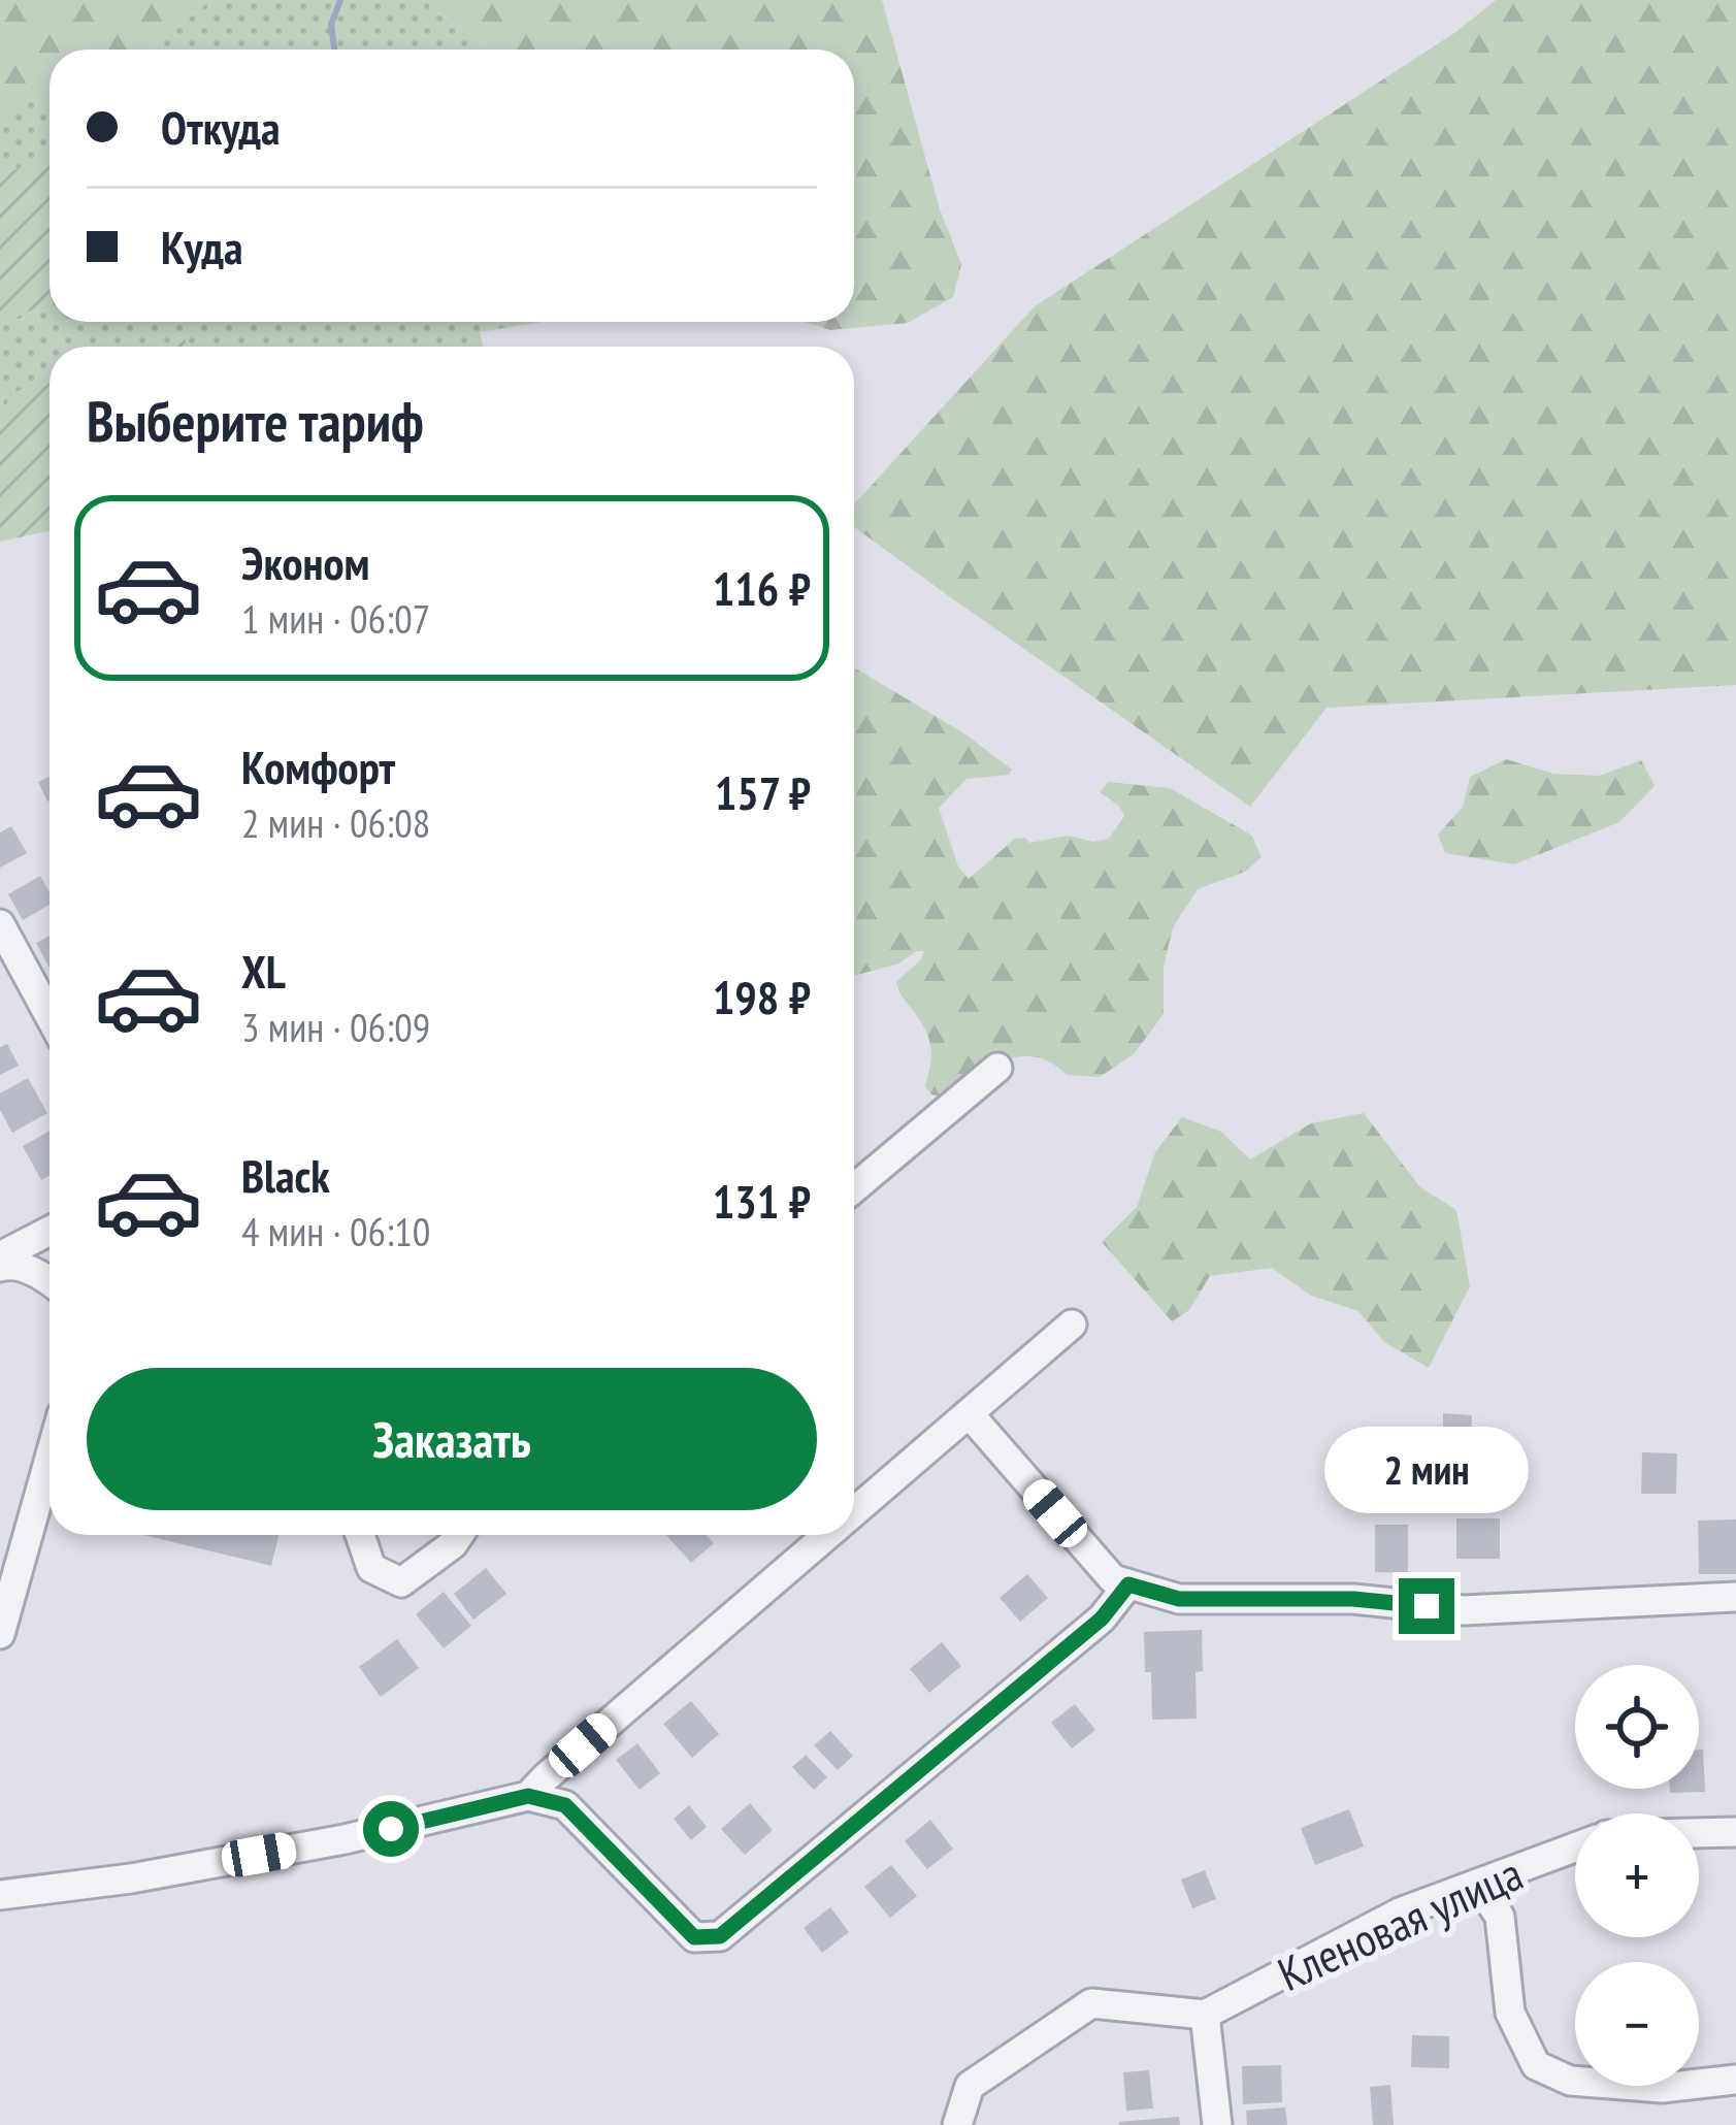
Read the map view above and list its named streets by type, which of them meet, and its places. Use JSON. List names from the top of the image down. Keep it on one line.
{"streets":{"street":["Кленовая улица"]},"page":{"banner":["Откуда","Куда"],"heading":"Выберите тариф","list":[{"name":"Эконом","note":"1 мин · 06:07","value":"116 ₽"},{"name":"Комфорт","note":"2 мин · 06:08","value":"157 ₽"},{"name":"XL","note":"3 мин · 06:09","value":"198 ₽"},{"name":"Black","note":"4 мин · 06:10","value":"131 ₽"}],"buttons":"Заказать","bubble":"2 мин","map_buttons":["+","−"]}}
